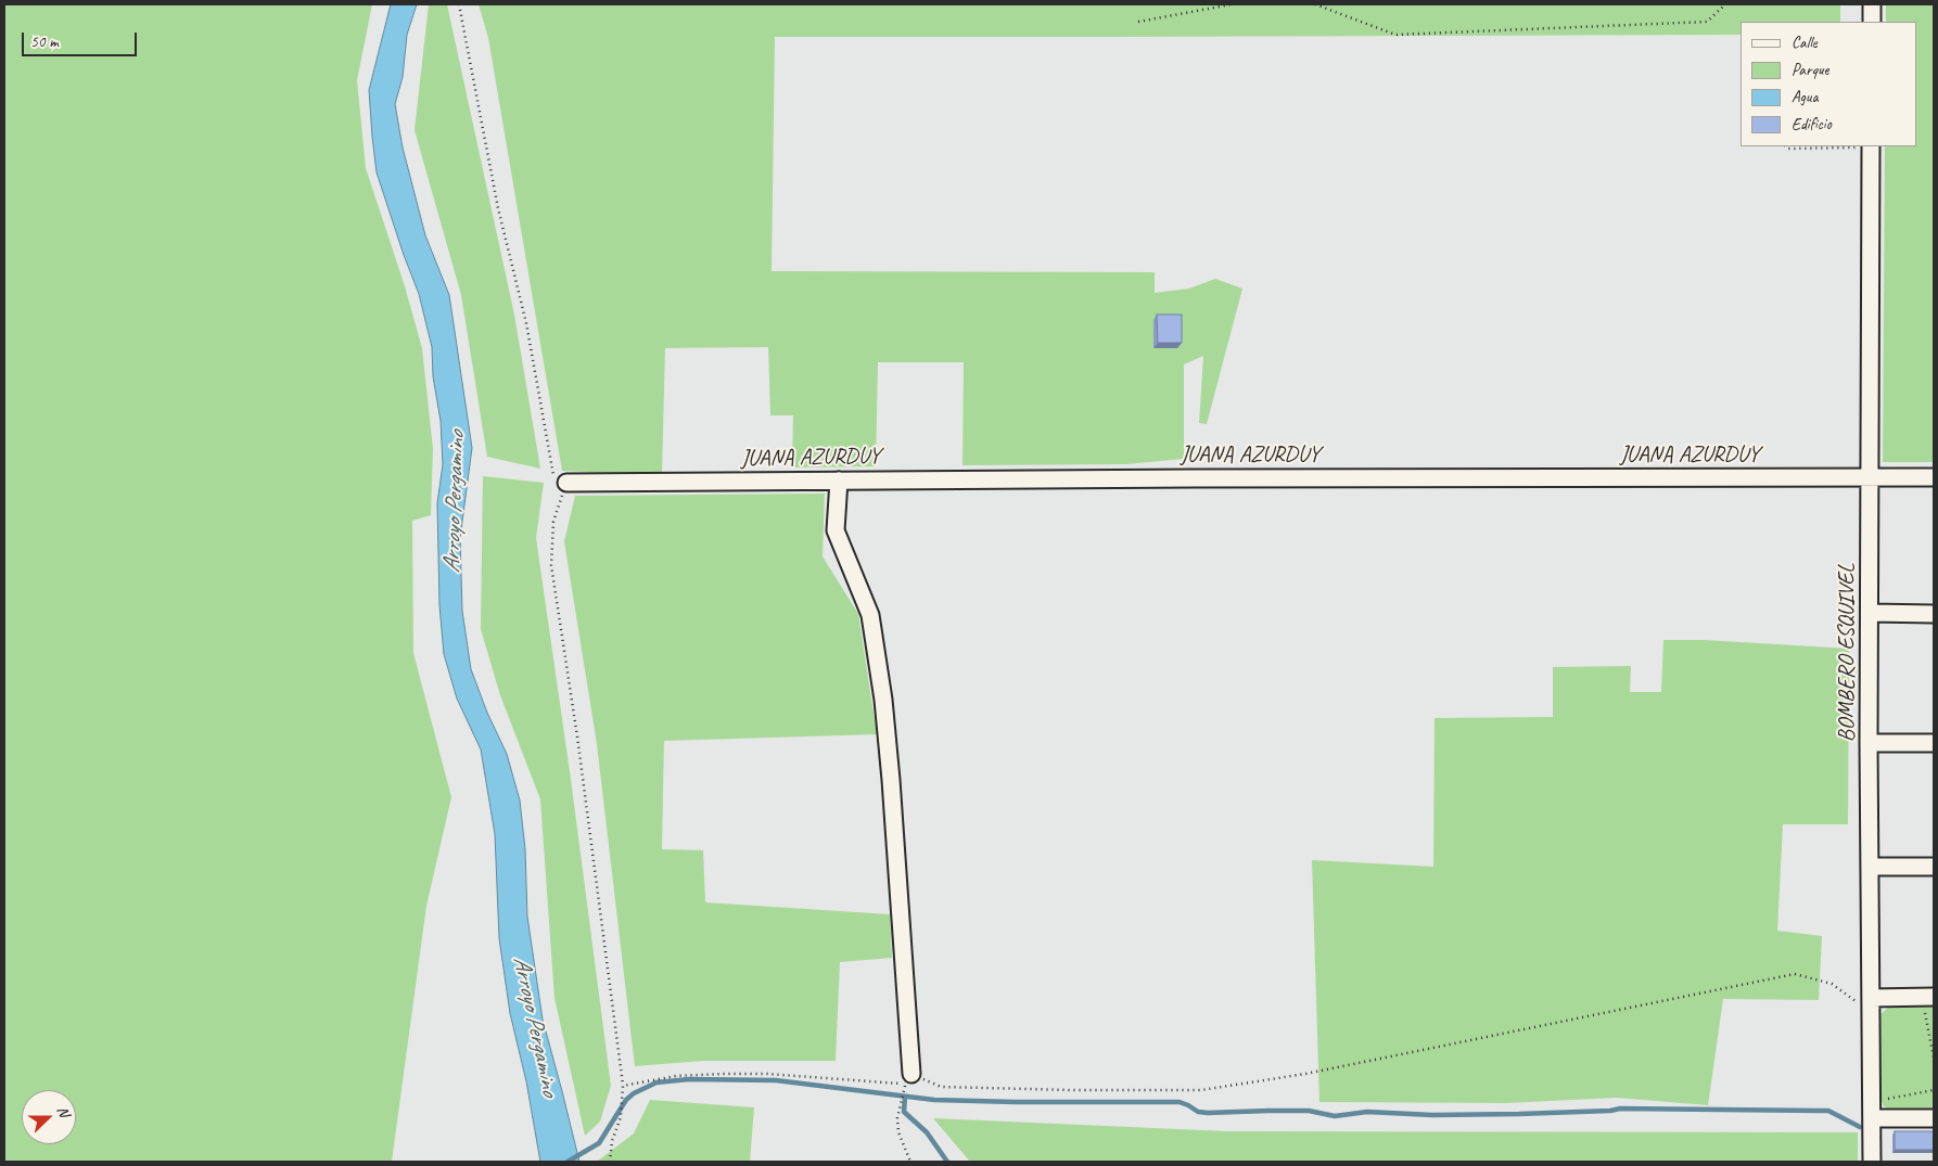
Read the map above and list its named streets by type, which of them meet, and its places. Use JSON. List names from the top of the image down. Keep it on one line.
{"streets":{"street":["JUANA AZURDUY","BOMBERO ESQUIVEL"]},"crossings":[["JUANA AZURDUY","BOMBERO ESQUIVEL"]],"water":["Arroyo Pergamino"],"legend":["Calle","Parque","Agua","Edificio"],"scale_bar":"50 m","north":"right"}
